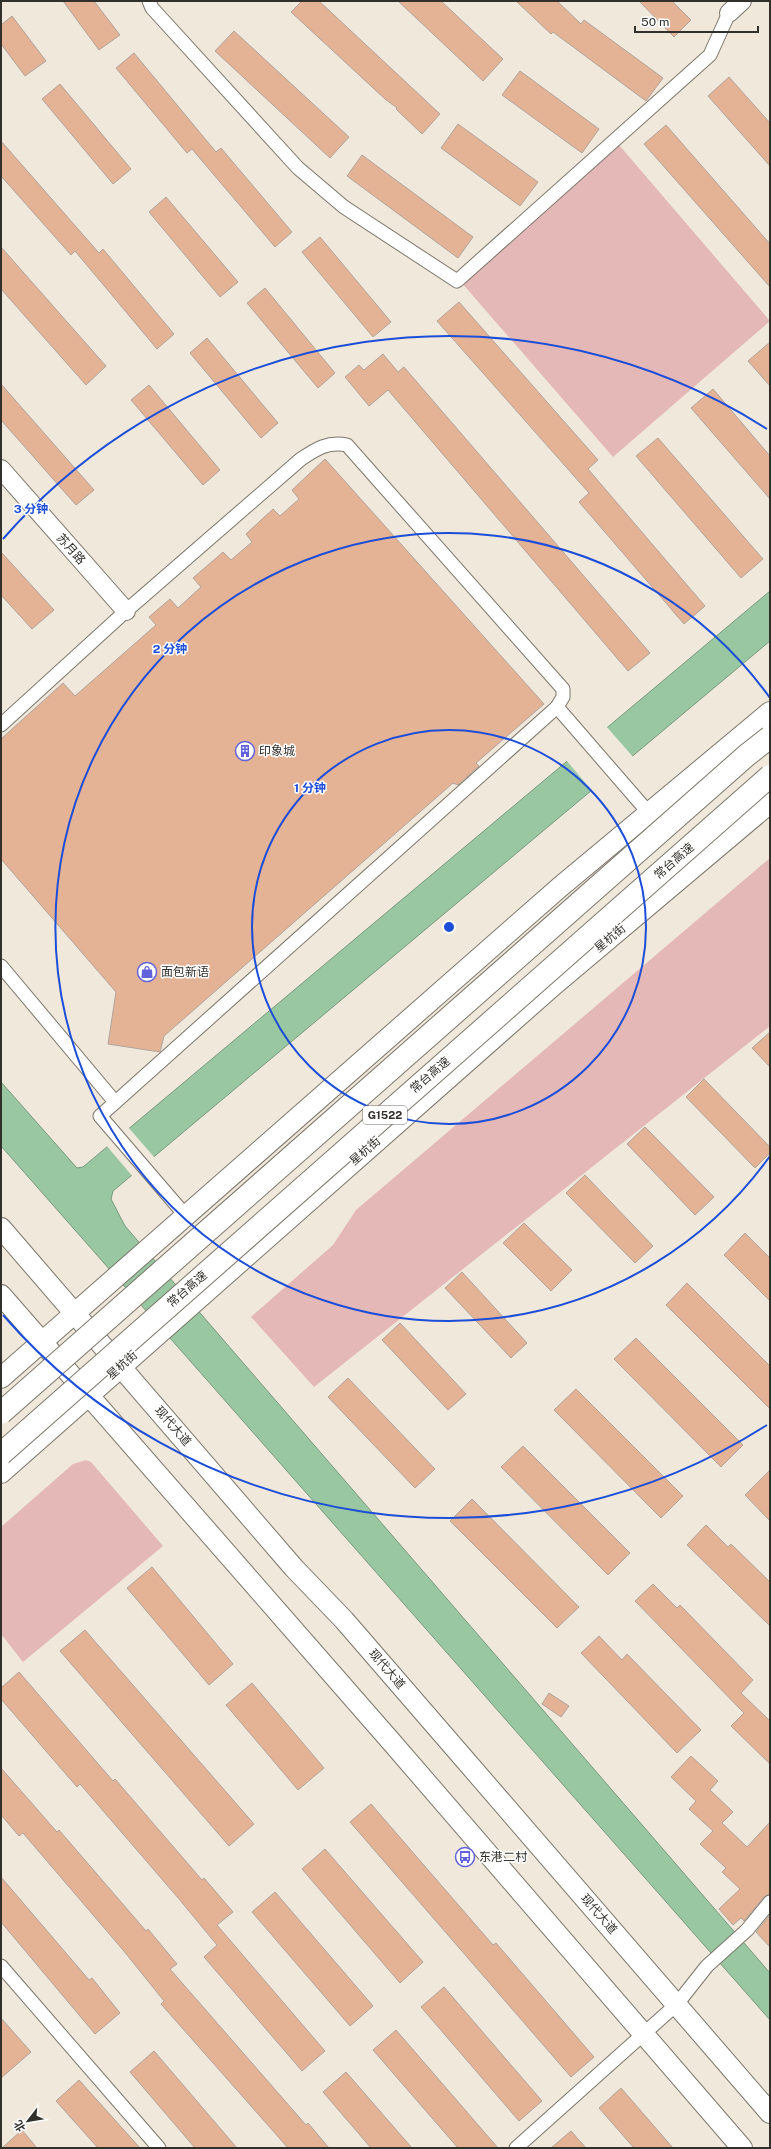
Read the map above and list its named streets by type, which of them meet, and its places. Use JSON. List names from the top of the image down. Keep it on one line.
{"streets":{"highway":["常台高速","G1522"],"main road":["星杭街","现代大道"],"street":["苏月路"]},"crossings":[["星杭街","现代大道"]],"places":{"building":["印象城"],"shop":["面包新语"],"bus stop":["东港二村"]},"scale_bar":"50 m","north":"bottom left","rings":["3 分钟","2 分钟","1 分钟"]}
